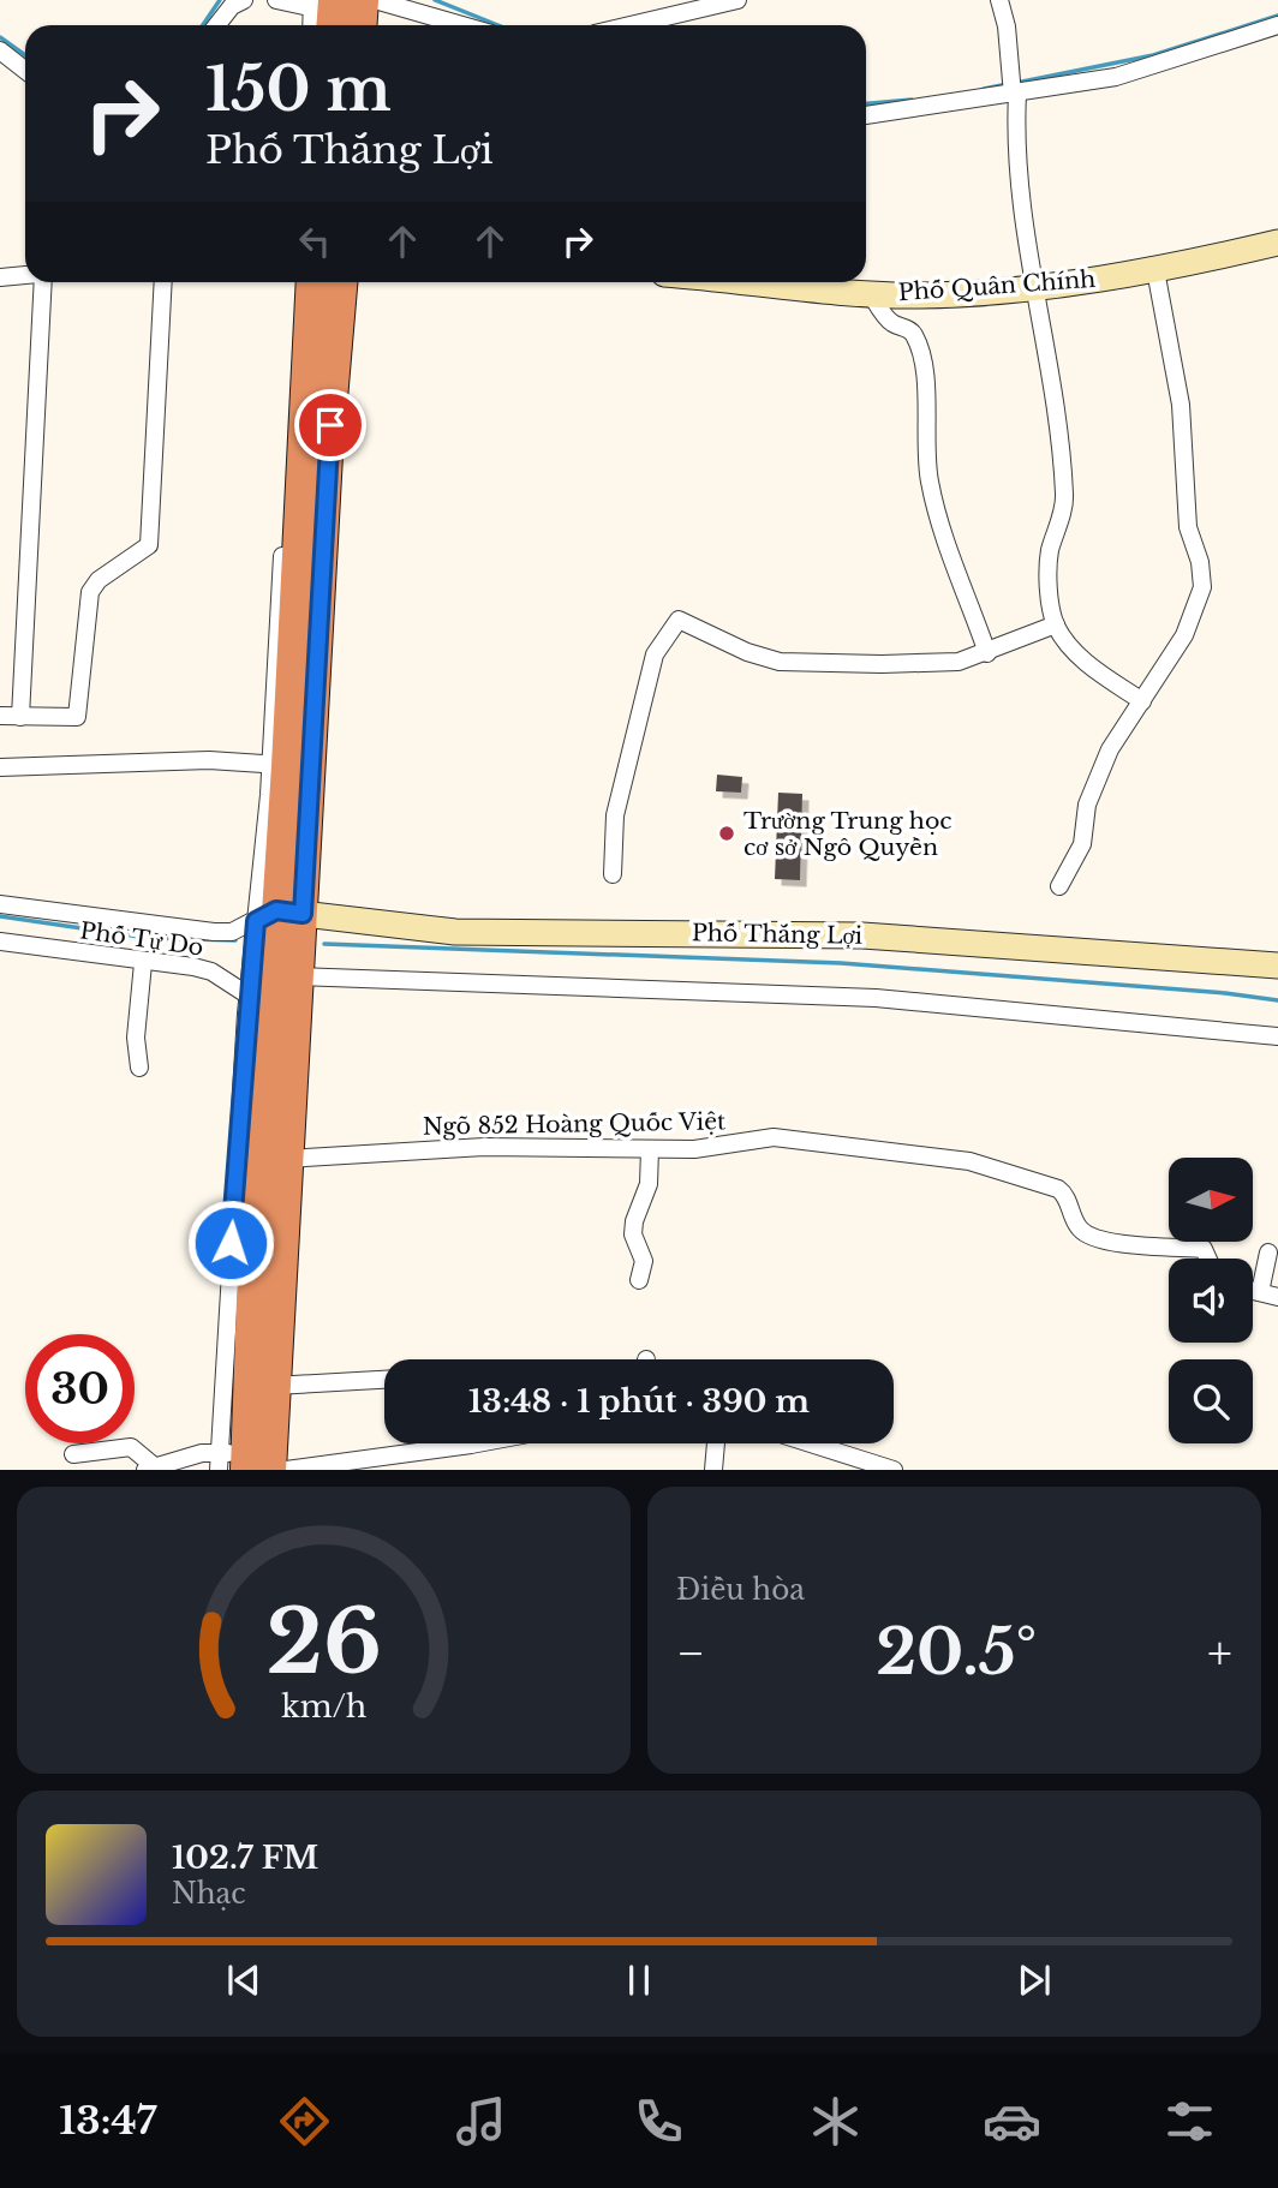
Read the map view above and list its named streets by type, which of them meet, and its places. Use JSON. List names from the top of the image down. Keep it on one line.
{"streets":{"street":["Phố Quân Chính","Phố Thắng Lợi","Phố Tự Do","Ngõ 852 Hoàng Quốc Việt"]},"places":["Trường Trung học cơ sở Ngô Quyền"],"north":"right","page":{"turn":["150 m","Phố Thắng Lợi"],"limit":"30","trip":"13:48 · 1 phút · 390 m","tile":"Điều hòa","heat":["−","20.5°","+"],"song":["102.7 FM","Nhạc"],"tabs":"13:47","gauge":["26","km/h"]}}
